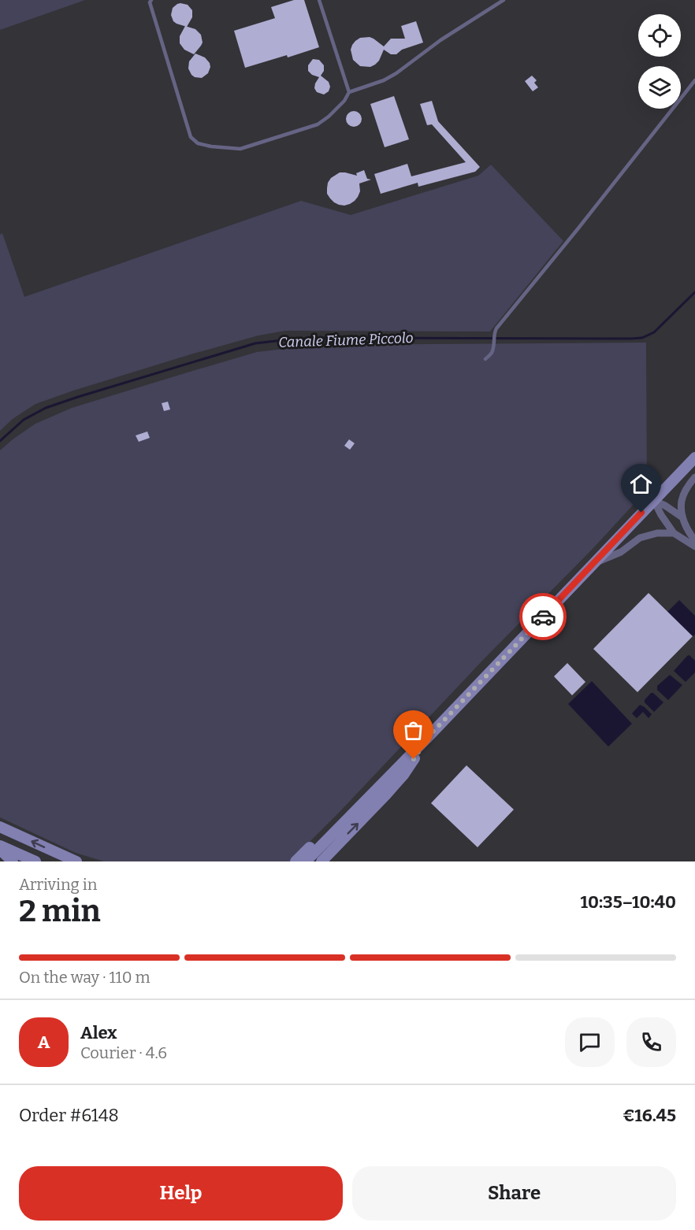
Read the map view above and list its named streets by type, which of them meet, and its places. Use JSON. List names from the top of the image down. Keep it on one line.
{"water":["Canale Fiume Piccolo"],"page":{"heading":["2 min","Arriving in","10:35–10:40"],"panel":["Alex","Courier · 4.6","Order #6148","€16.45"],"bar":"On the way · 110 m","round":"A","buttons":["Help","Share"]}}
